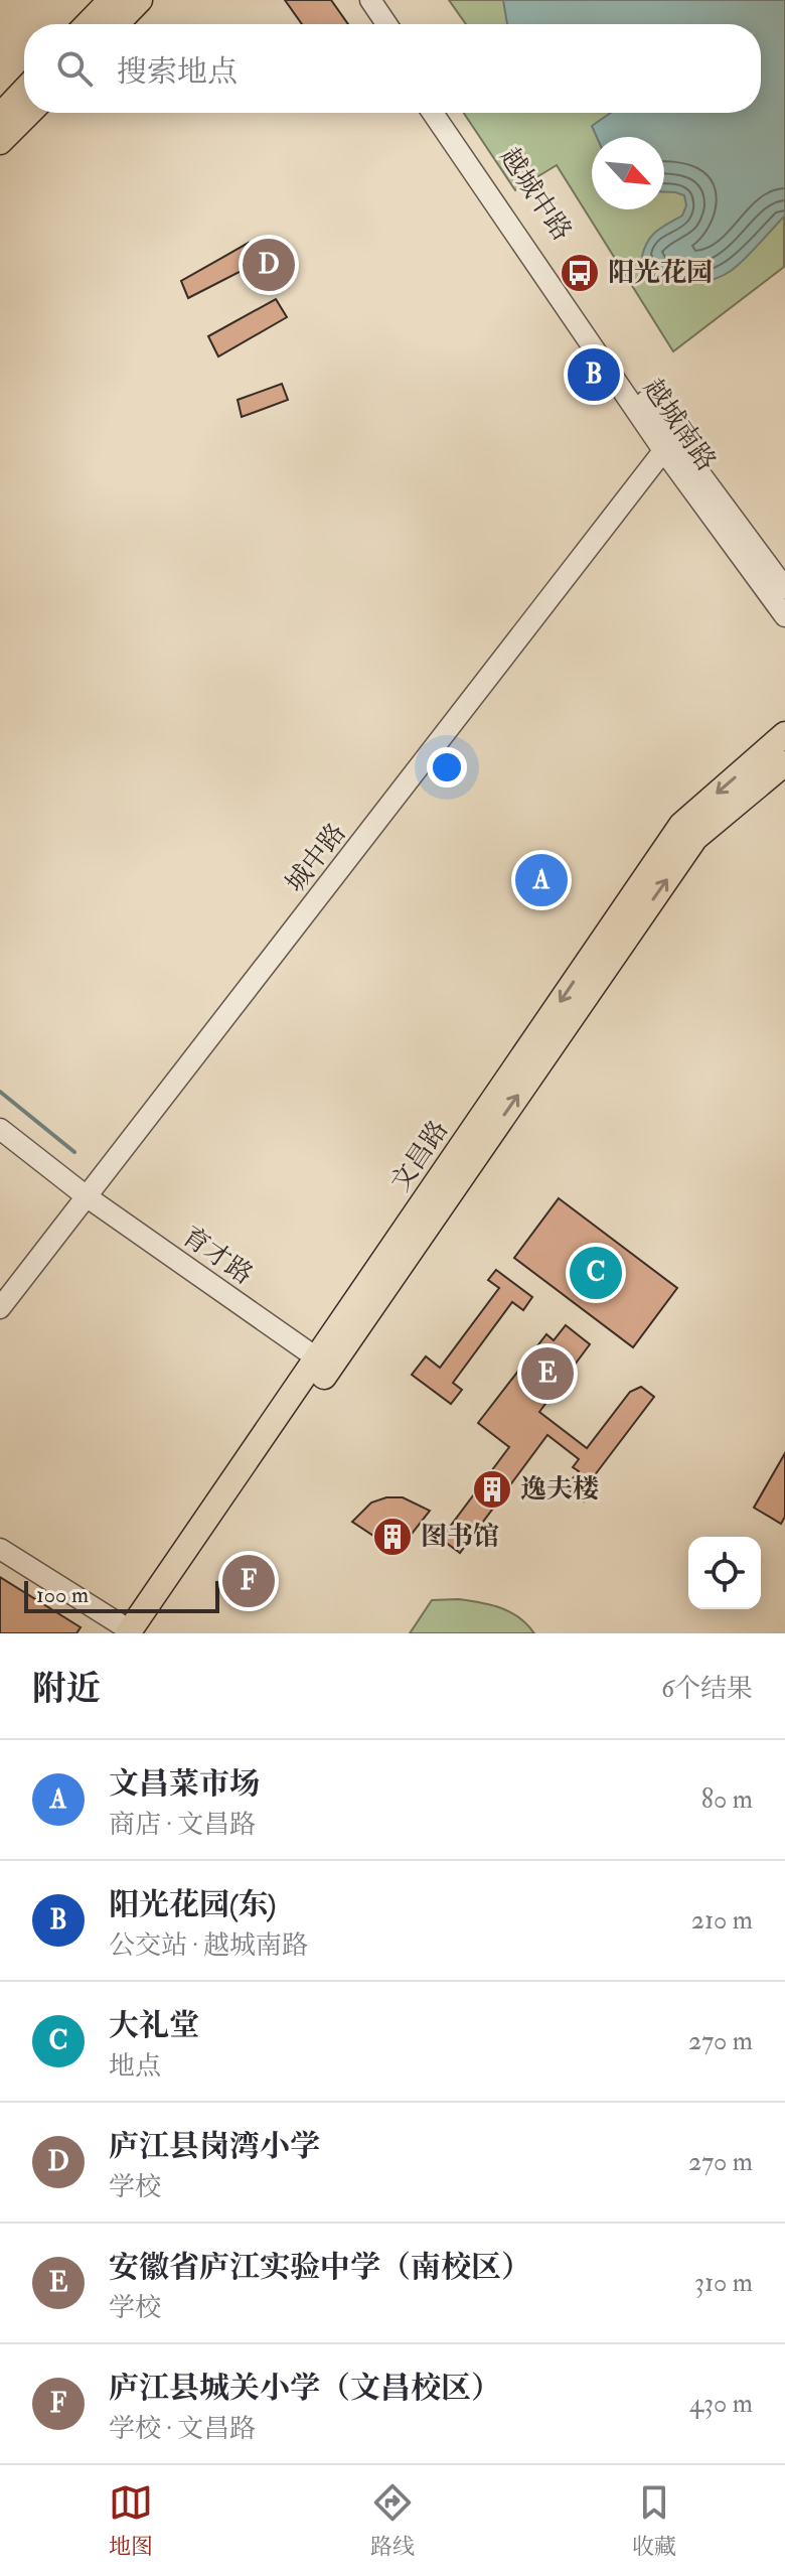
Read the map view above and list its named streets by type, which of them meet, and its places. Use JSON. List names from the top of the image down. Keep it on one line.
{"streets":{"main road":["文昌路"],"street":["越城中路","越城南路","城中路","育才路"]},"crossings":[["越城中路","越城南路"],["越城中路","城中路"],["越城南路","城中路"],["城中路","育才路"],["文昌路","育才路"]],"places":{"bus stop":["阳光花园"],"building":["逸夫楼","图书馆"]},"scale_bar":"100 m","north":"bottom right","page":{"search":"搜索地点","pins":["D","B","A","C","E","F"],"scale":"100 m","heading":["附近","6个结果"],"list":[{"mark":"A","name":"文昌菜市场","note":"商店 · 文昌路","value":"80 m"},{"mark":"B","name":"阳光花园(东)","note":"公交站 · 越城南路","value":"210 m"},{"mark":"C","name":"大礼堂","note":"地点","value":"270 m"},{"mark":"D","name":"庐江县岗湾小学","note":"学校","value":"270 m"},{"mark":"E","name":"安徽省庐江实验中学（南校区）","note":"学校","value":"310 m"},{"mark":"F","name":"庐江县城关小学（文昌校区）","note":"学校 · 文昌路","value":"430 m"}],"nav":["地图","路线","收藏"]}}
